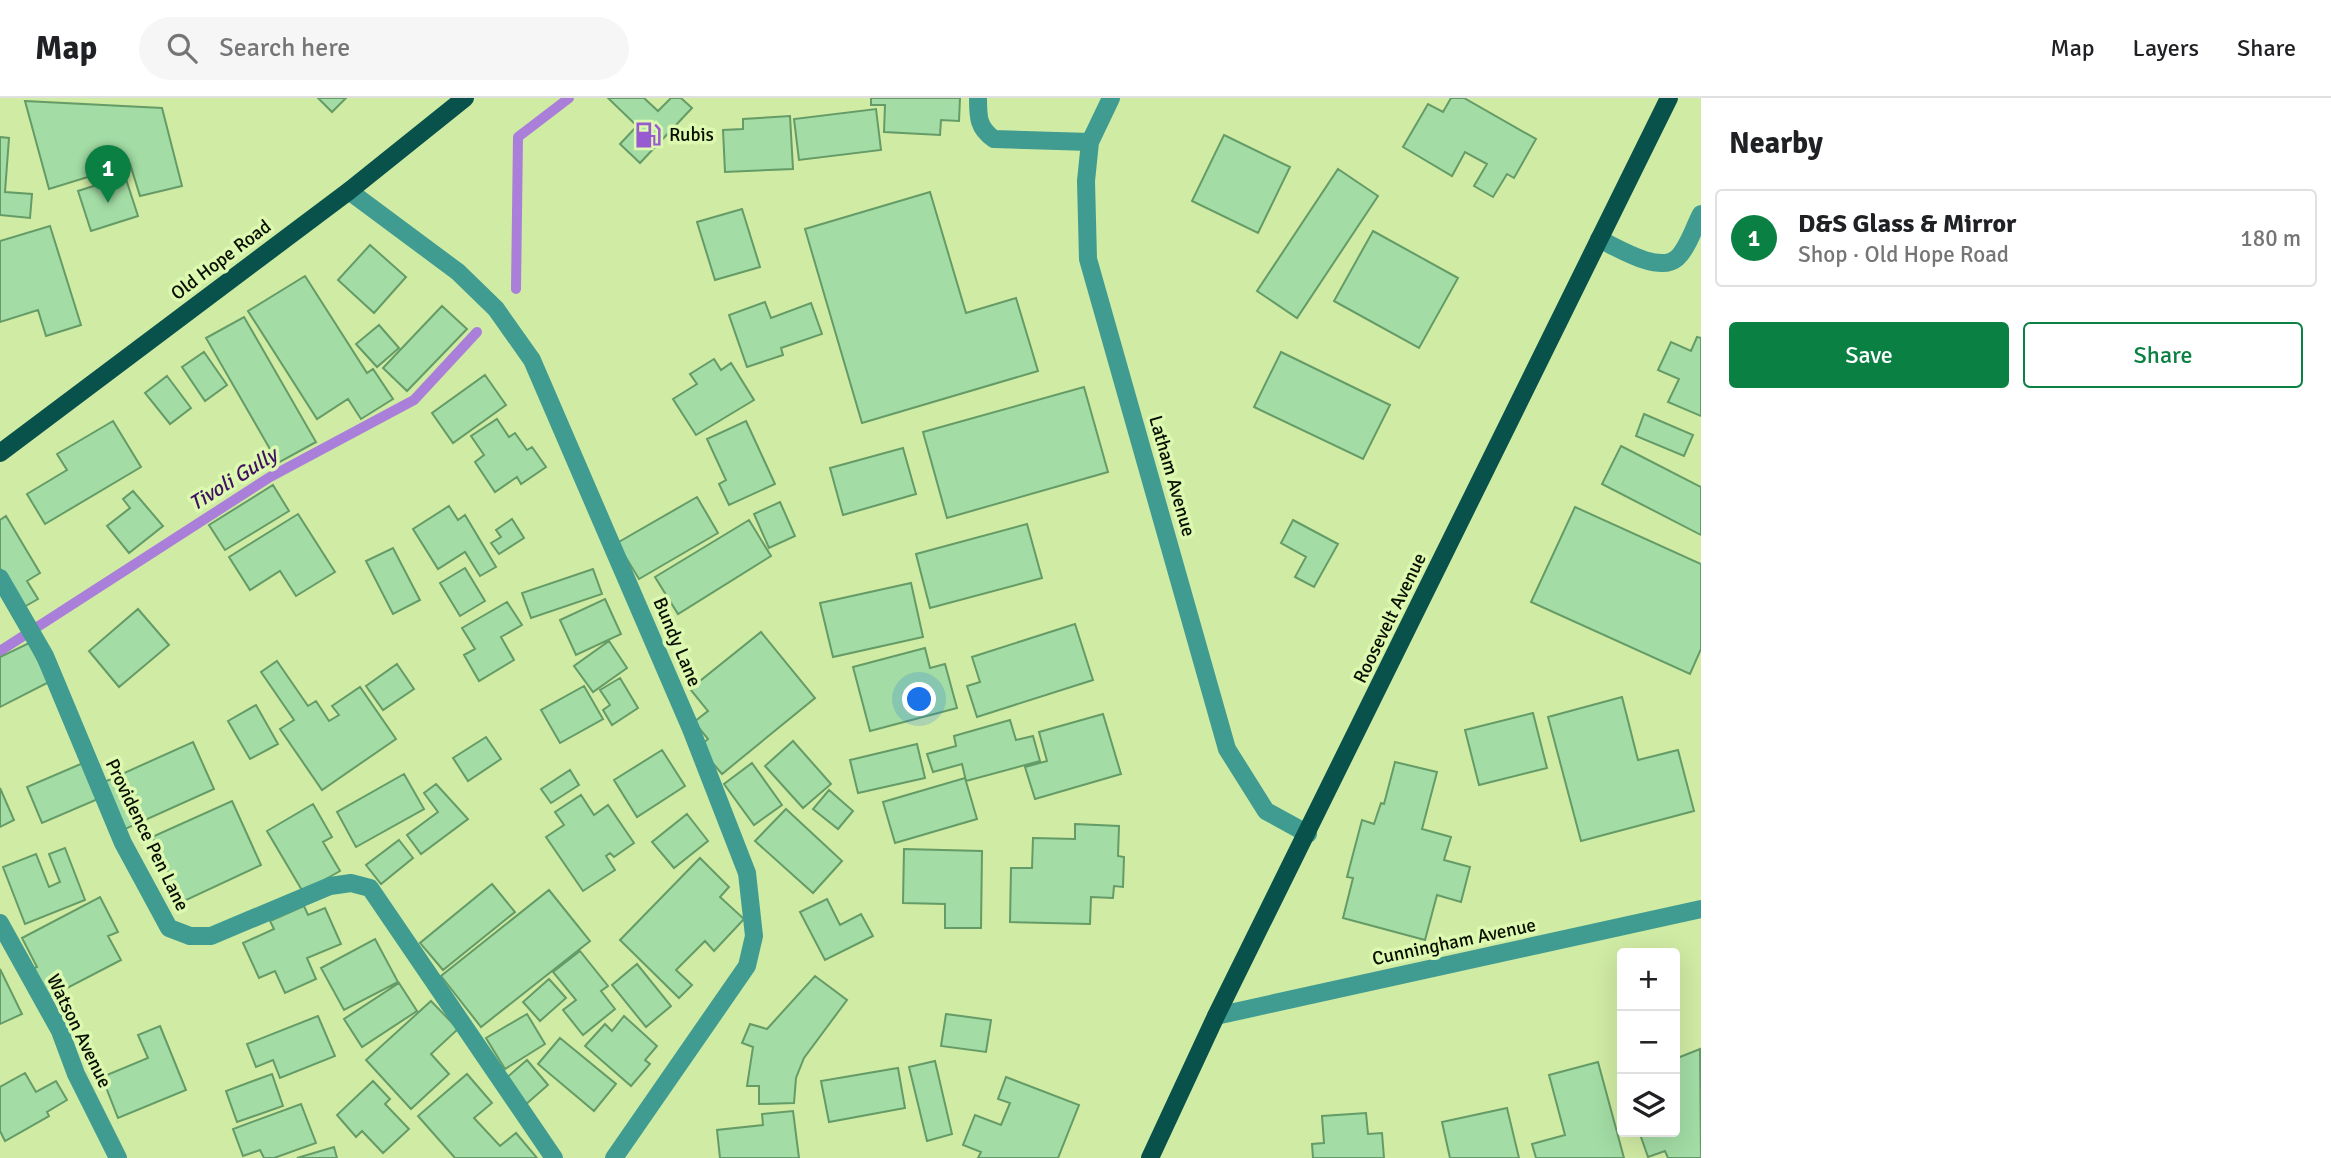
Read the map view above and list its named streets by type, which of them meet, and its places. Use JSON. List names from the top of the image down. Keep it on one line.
{"streets":{"main road":["Old Hope Road","Roosevelt Avenue"],"street":["Latham Avenue","Bundy Lane","Providence Pen Lane","Cunningham Avenue","Watson Avenue"]},"crossings":[["Old Hope Road","Bundy Lane"],["Latham Avenue","Roosevelt Avenue"],["Roosevelt Avenue","Cunningham Avenue"]],"water":["Tivoli Gully"],"places":{"fuel station":["Rubis"]},"page":{"header":"Map","search":"Search here","nav":["Map","Layers","Share"],"heading":"Nearby","pins":"1","list":[{"mark":"1","name":"D&S Glass & Mirror","note":"Shop · Old Hope Road","value":"180 m"}],"buttons":["Save","Share"],"map_buttons":["+","−"]}}
